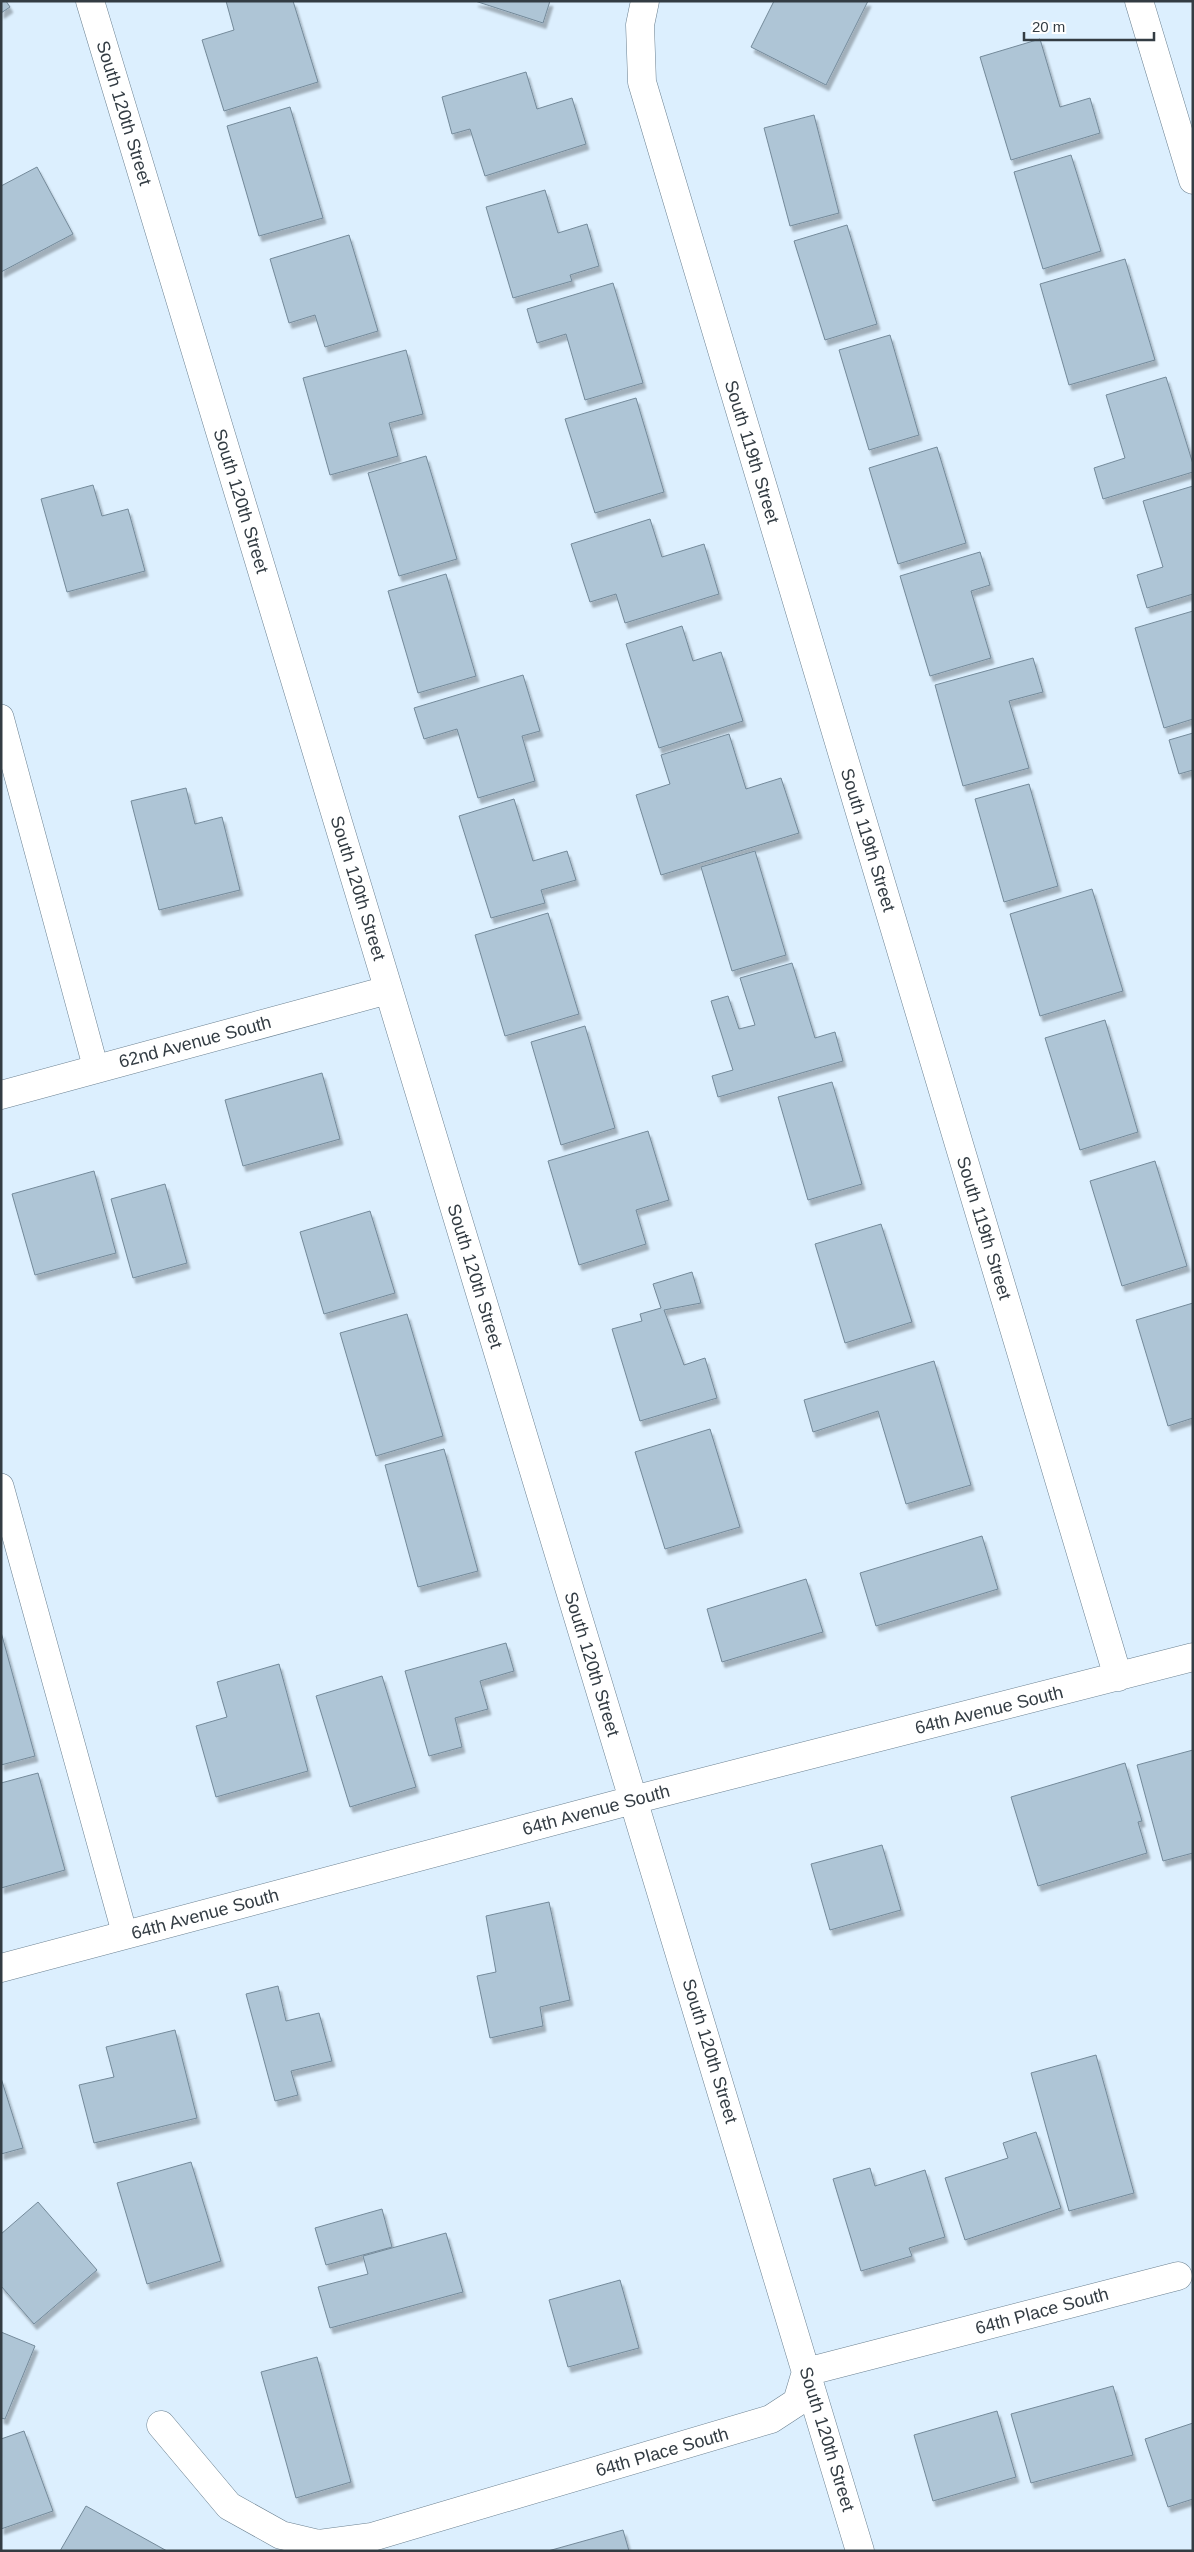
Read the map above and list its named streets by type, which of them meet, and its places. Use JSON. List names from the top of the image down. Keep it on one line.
{"streets":{"street":["South 120th Street","South 119th Street","62nd Avenue South","64th Avenue South","64th Place South"]},"crossings":[["South 120th Street","62nd Avenue South"],["South 120th Street","64th Avenue South"],["South 120th Street","64th Place South"],["South 119th Street","64th Avenue South"]],"scale_bar":"20 m"}
